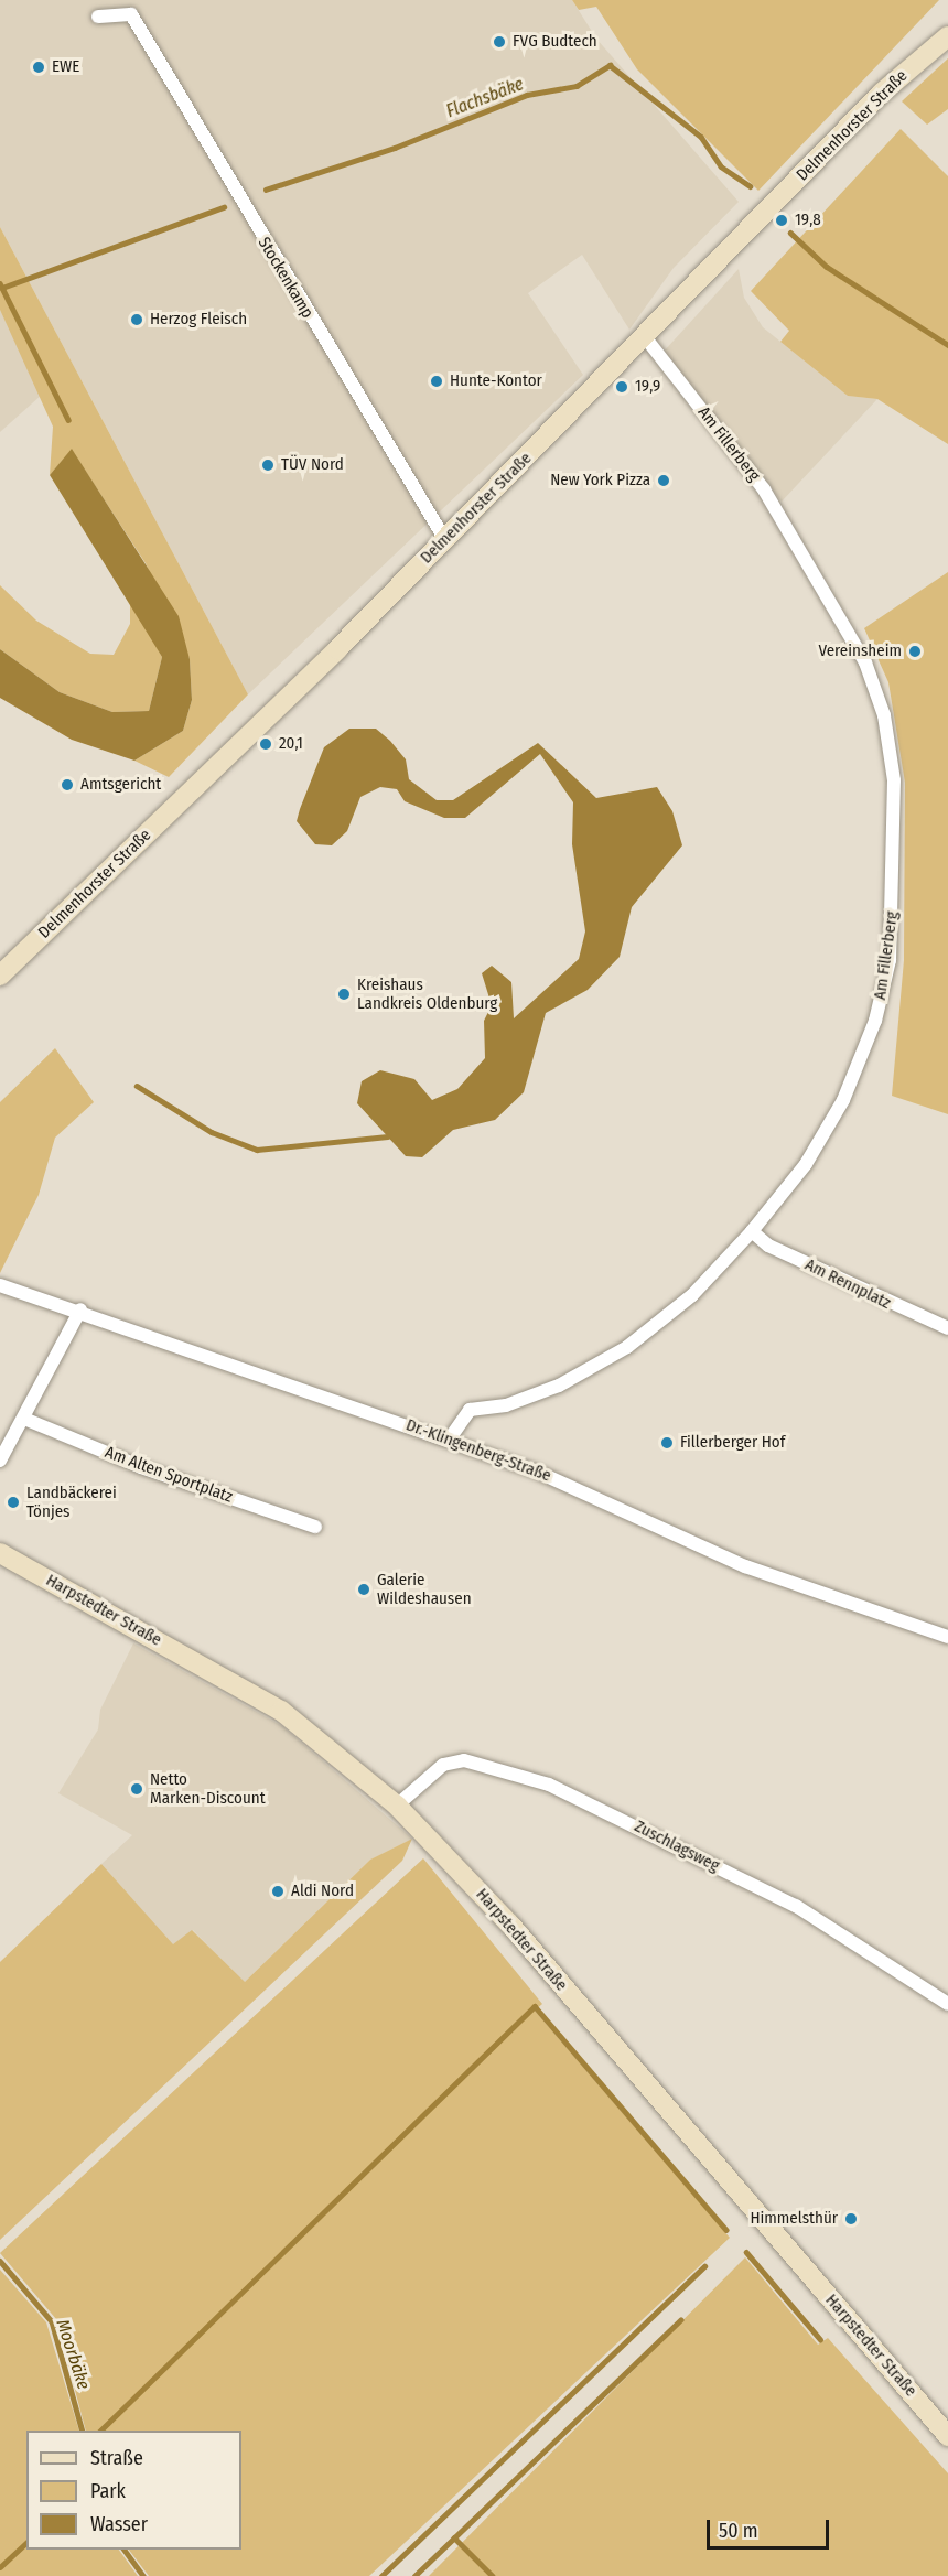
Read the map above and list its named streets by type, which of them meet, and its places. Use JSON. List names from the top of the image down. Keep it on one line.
{"streets":{"main road":["Delmenhorster Straße","Harpstedter Straße"],"street":["Stockenkamp","Am Fillerberg","Am Rennplatz","Dr.-Klingenberg-Straße","Am Alten Sportplatz","Zuschlagsweg"]},"crossings":[["Delmenhorster Straße","Stockenkamp"],["Delmenhorster Straße","Am Fillerberg"],["Am Fillerberg","Am Rennplatz"],["Am Fillerberg","Dr.-Klingenberg-Straße"],["Harpstedter Straße","Zuschlagsweg"]],"water":["Flachsbäke","Moorbäke"],"places":["FVG Budtech","EWE","19,8","Herzog Fleisch","Hunte-Kontor","19,9","TÜV Nord","New York Pizza","Vereinsheim","20,1","Amtsgericht","Kreishaus Landkreis Oldenburg","Fillerberger Hof","Landbäckerei Tönjes","Galerie Wildeshausen","Netto Marken-Discount","Aldi Nord","Himmelsthür"],"legend":["Straße","Park","Wasser"],"scale_bar":"50 m"}
